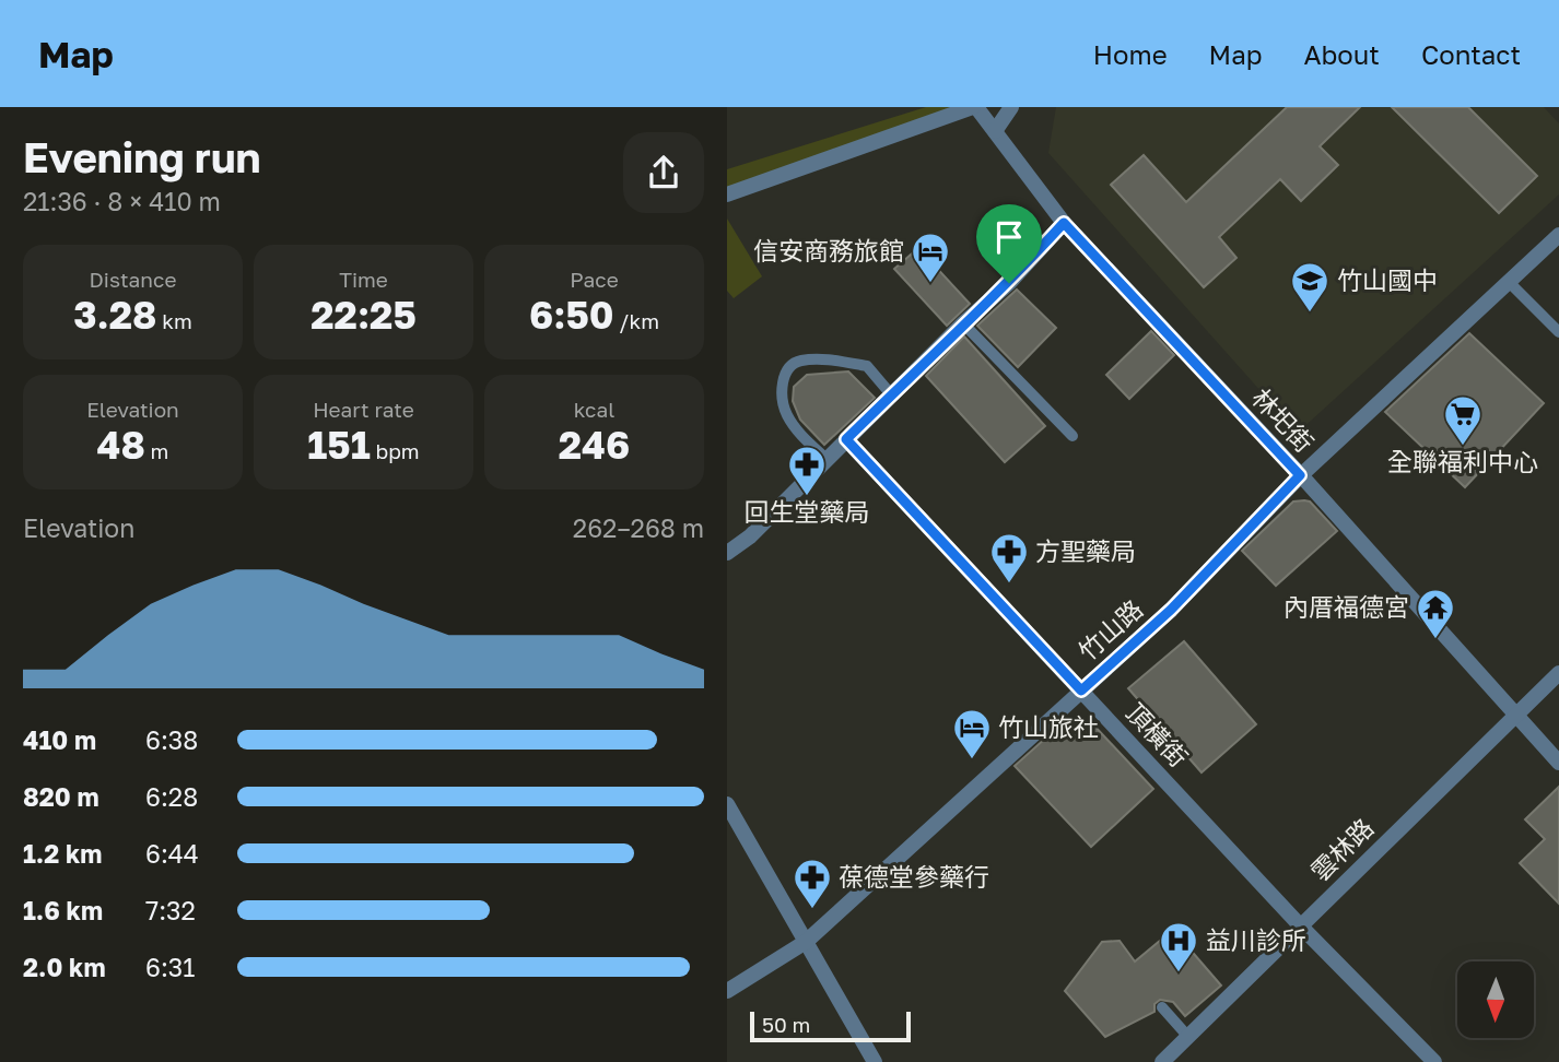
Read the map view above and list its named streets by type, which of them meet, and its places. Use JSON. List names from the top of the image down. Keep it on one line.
{"streets":{"street":["林圯街","竹山路","頂橫街","雲林路"]},"crossings":[["林圯街","竹山路"],["林圯街","雲林路"],["竹山路","頂橫街"],["頂橫街","雲林路"]],"places":{"hotel":["信安商務旅館","竹山旅社"],"school or university":["竹山國中"],"supermarket":["全聯福利中心"],"pharmacy":["回生堂藥局","方聖藥局","葆德堂參藥行"],"temple":["內厝福德宮"],"hospital":["益川診所"]},"scale_bar":"50 m","north":"bottom","page":{"header":"Map","nav":["Home","Map","About","Contact"],"heading":["Evening run","21:36 · 8 × 410 m"],"stats":[["Distance","3.28 km"],["Time","22:25"],["Pace","6:50 /km"],["Elevation","48 m"],["Heart rate","151 bpm"],["kcal","246"]],"chart":["Elevation","262–268 m"],"list":[{"name":"410 m","note":"6:38"},{"name":"820 m","note":"6:28"},{"name":"1.2 km","note":"6:44"},{"name":"1.6 km","note":"7:32"},{"name":"2.0 km","note":"6:31"}],"scale":"50 m"}}
